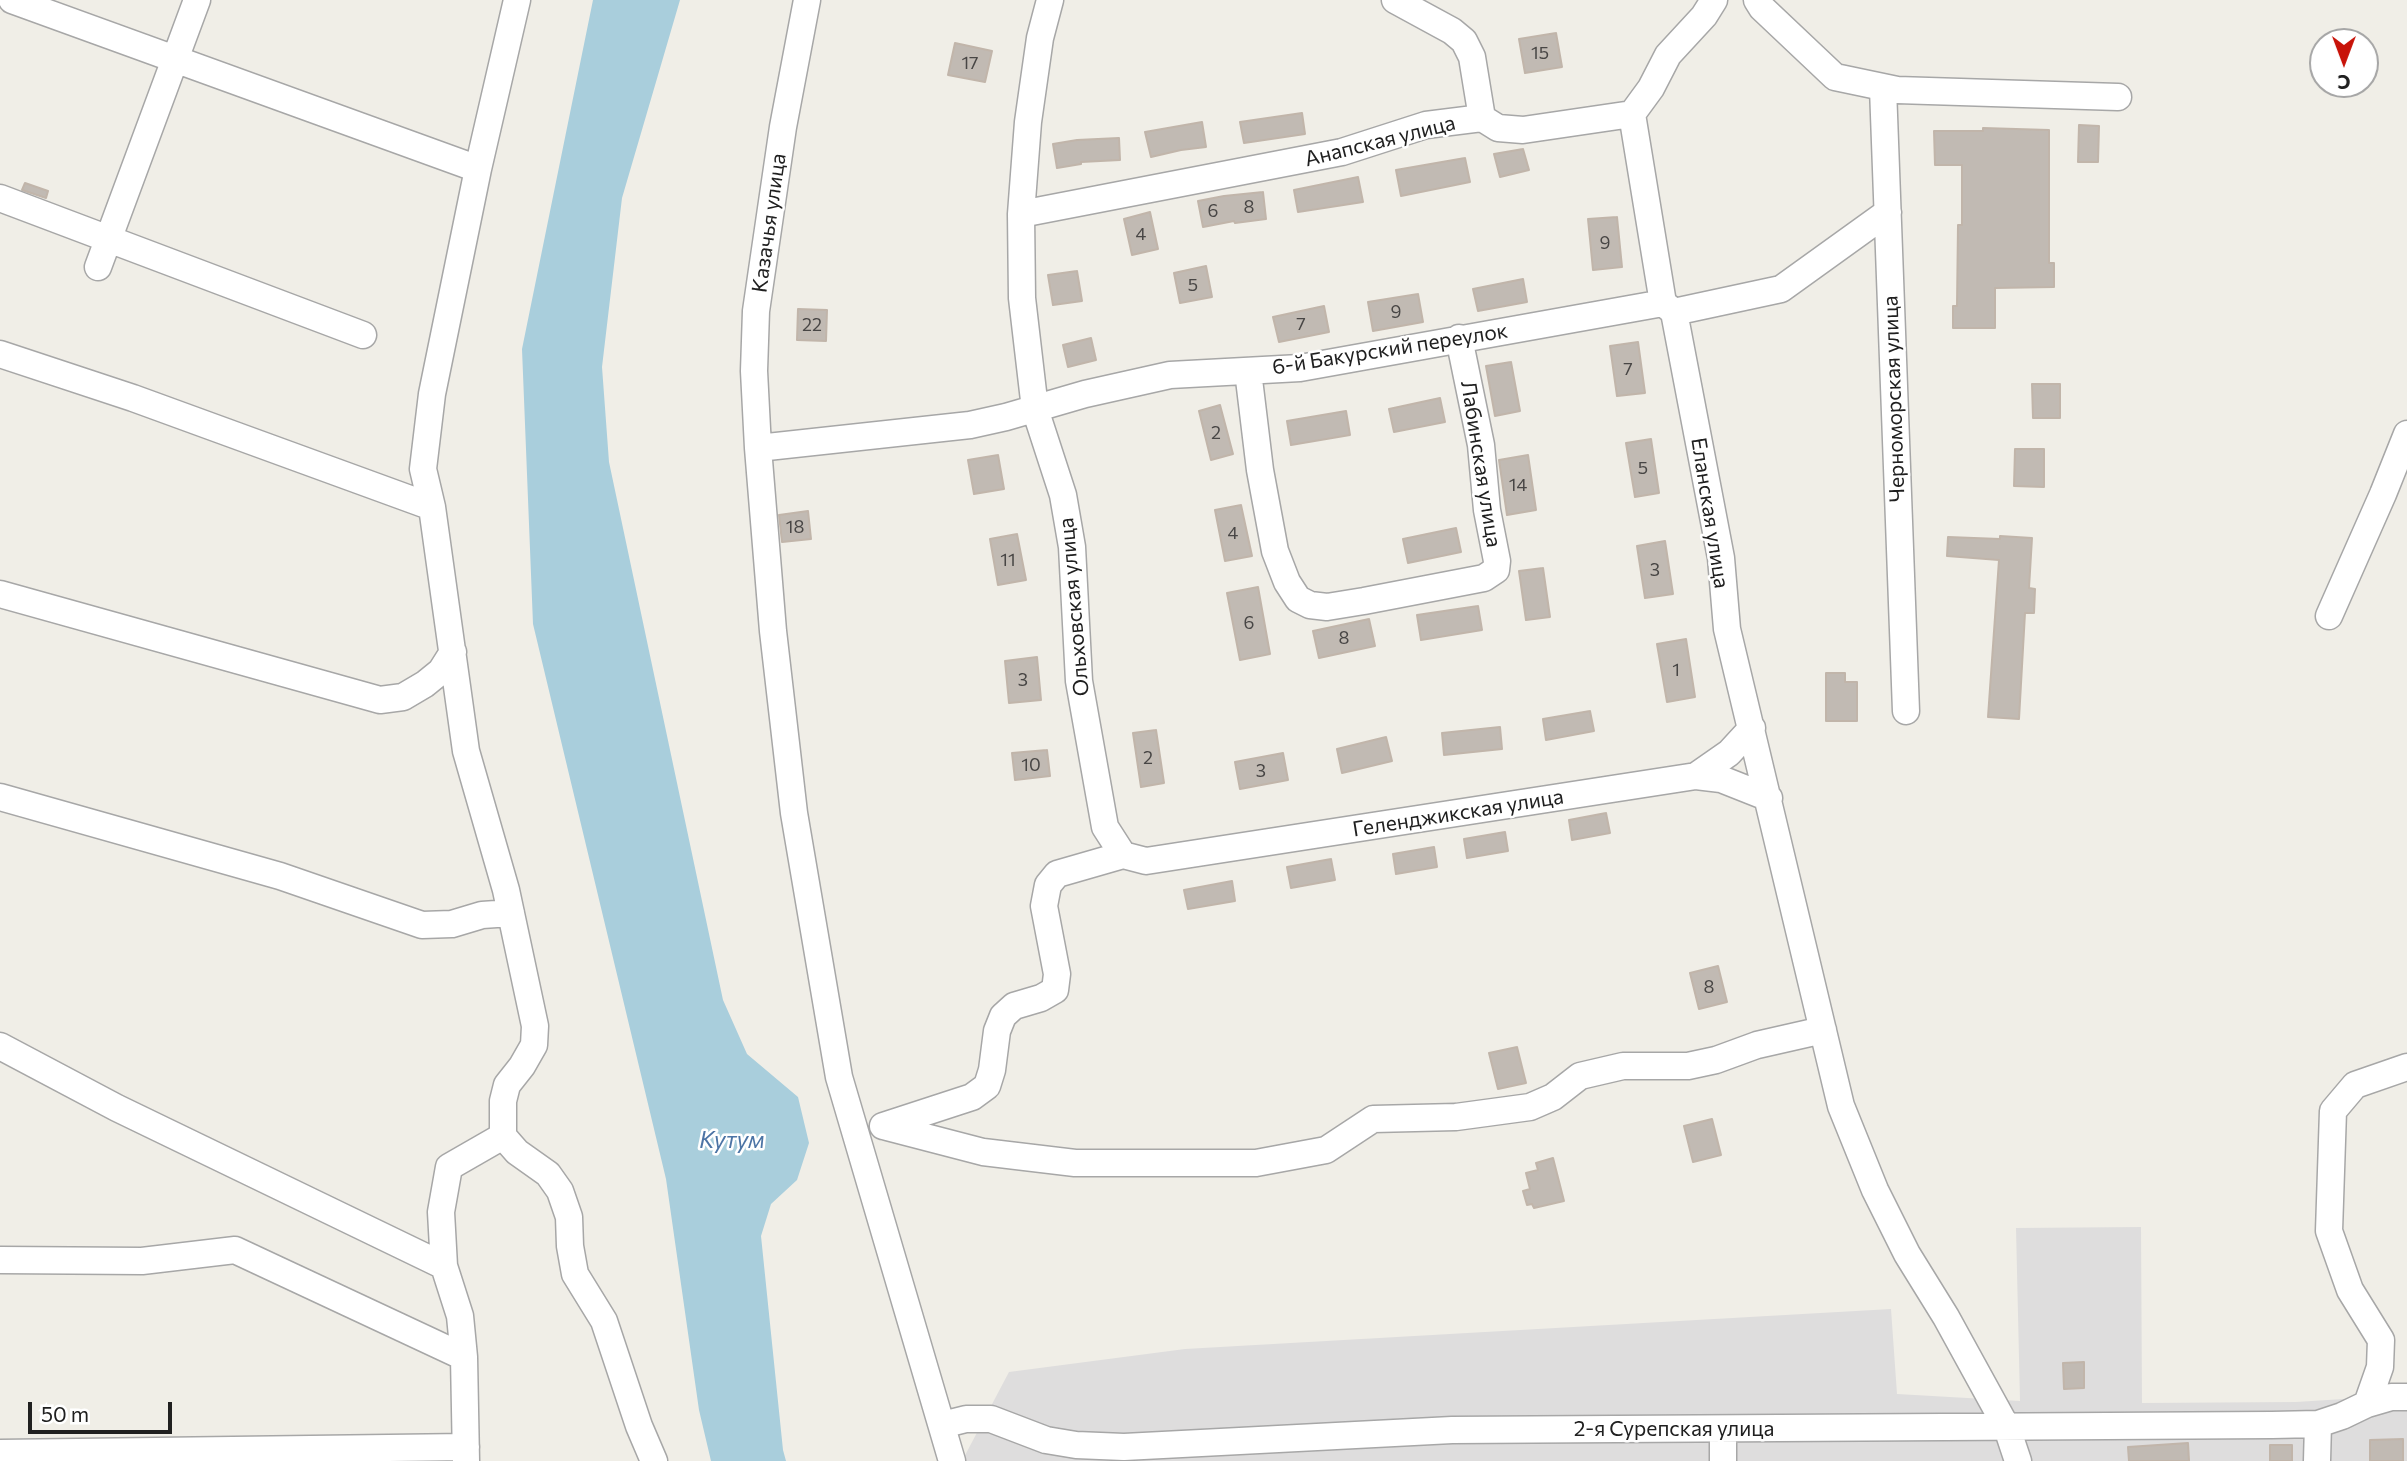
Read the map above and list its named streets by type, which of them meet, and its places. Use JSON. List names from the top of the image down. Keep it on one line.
{"streets":{"street":["Анапская улица","Казачья улица","6-й Бакурский переулок","Черноморская улица","Лабинская улица","Еланская улица","Ольховская улица","Геленджикская улица","2-я Сурепская улица"]},"crossings":[["Анапская улица","Ольховская улица"],["Казачья улица","6-й Бакурский переулок"],["Казачья улица","2-я Сурепская улица"],["6-й Бакурский переулок","Черноморская улица"],["6-й Бакурский переулок","Лабинская улица"],["6-й Бакурский переулок","Еланская улица"],["6-й Бакурский переулок","Ольховская улица"],["Еланская улица","Геленджикская улица"],["Еланская улица","2-я Сурепская улица"],["Ольховская улица","Геленджикская улица"]],"water":["Кутум"],"house_numbers":["15","17","8","6","4","9","5","9","7","22","7","2","5","14","18","4","11","3","6","8","1","3","2","10","3","8"],"scale_bar":"50 m","north":"bottom"}
